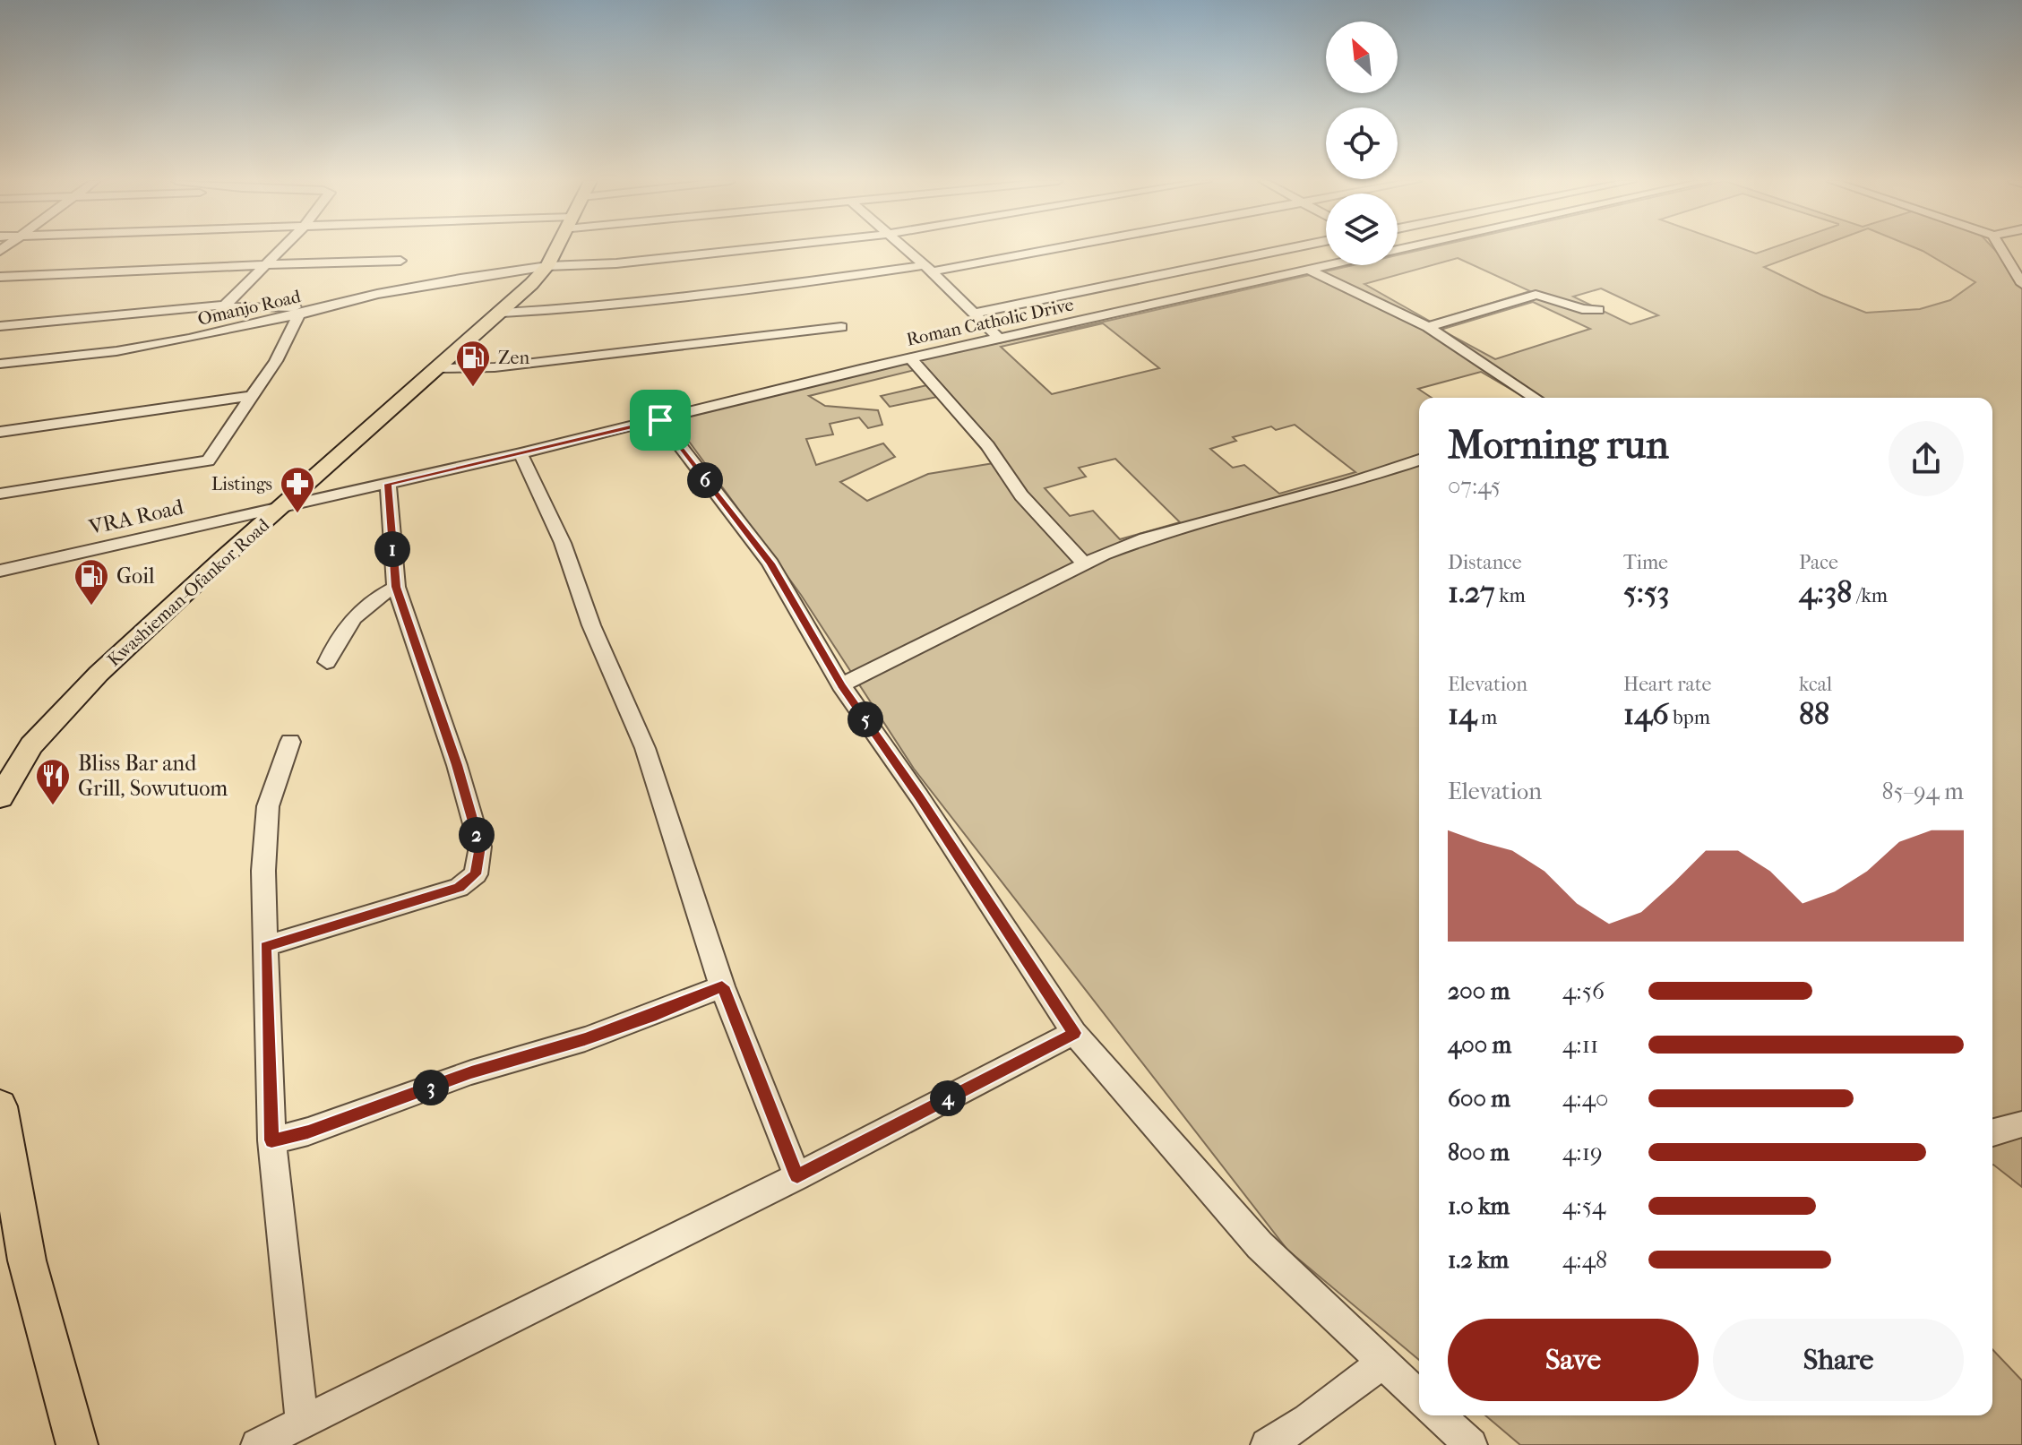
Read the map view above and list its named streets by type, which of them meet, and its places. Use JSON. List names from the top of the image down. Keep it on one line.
{"streets":{"main road":["Kwashieman-Ofankor Road"],"street":["Omanjo Road","Roman Catholic Drive","VRA Road"]},"crossings":[["Omanjo Road","Kwashieman-Ofankor Road"],["Roman Catholic Drive","VRA Road"],["Roman Catholic Drive","Kwashieman-Ofankor Road"],["VRA Road","Kwashieman-Ofankor Road"]],"places":{"fuel station":["Zen","Goil"],"pharmacy":["Listings"],"restaurant":["Bliss Bar and Grill, Sowutuom"]},"north":"top left","page":{"heading":["Morning run","07:45"],"pins":["6","1","5","2","3","4"],"stats":[["Distance","1.27 km"],["Time","5:53"],["Pace","4:38 /km"],["Elevation","14 m"],["Heart rate","146 bpm"],["kcal","88"]],"chart":["Elevation","85–94 m"],"list":[{"name":"200 m","note":"4:56"},{"name":"400 m","note":"4:11"},{"name":"600 m","note":"4:40"},{"name":"800 m","note":"4:19"},{"name":"1.0 km","note":"4:54"},{"name":"1.2 km","note":"4:48"}],"buttons":["Save","Share"]}}
